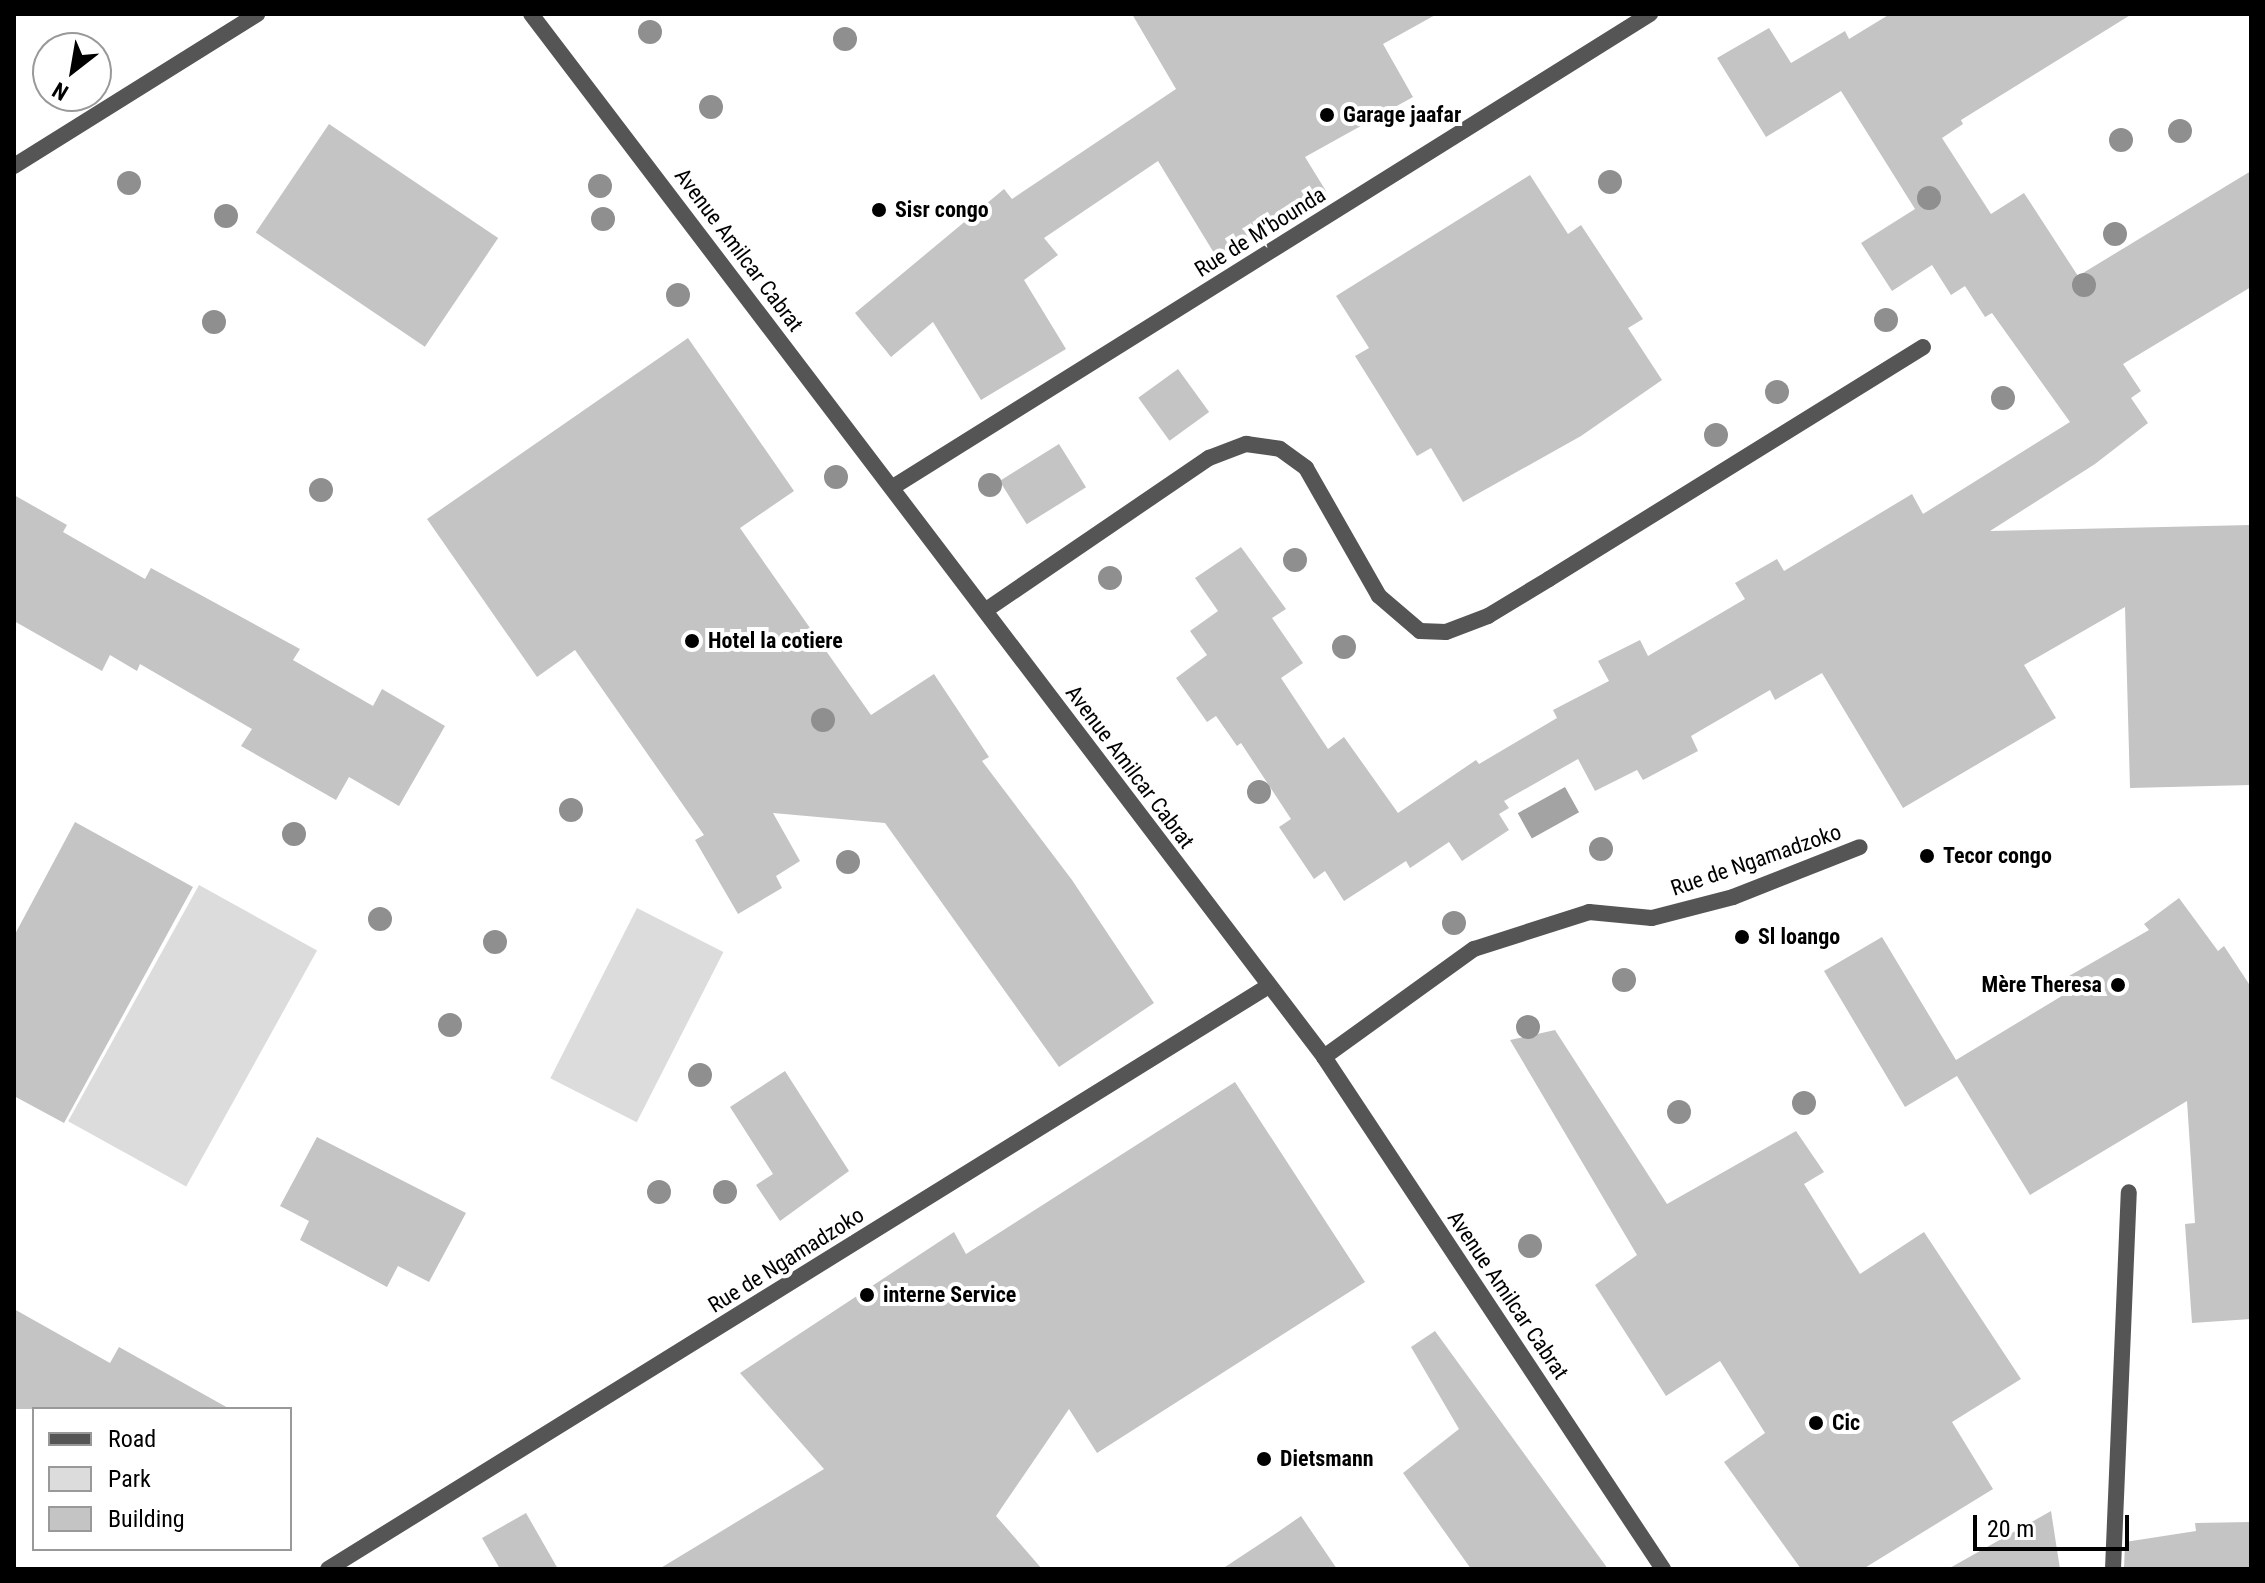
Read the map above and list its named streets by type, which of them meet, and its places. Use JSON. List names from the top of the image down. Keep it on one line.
{"streets":{"street":["Rue de M'bounda","Avenue Amilcar Cabrat","Rue de Ngamadzoko"]},"crossings":[["Rue de M'bounda","Avenue Amilcar Cabrat"],["Avenue Amilcar Cabrat","Rue de Ngamadzoko"]],"places":["Garage jaafar","Sisr congo","Hotel la cotiere","Tecor congo","Sl loango","Mère Theresa","interne Service","Cic","Dietsmann"],"legend":["Road","Park","Building"],"scale_bar":"20 m","north":"bottom left"}
